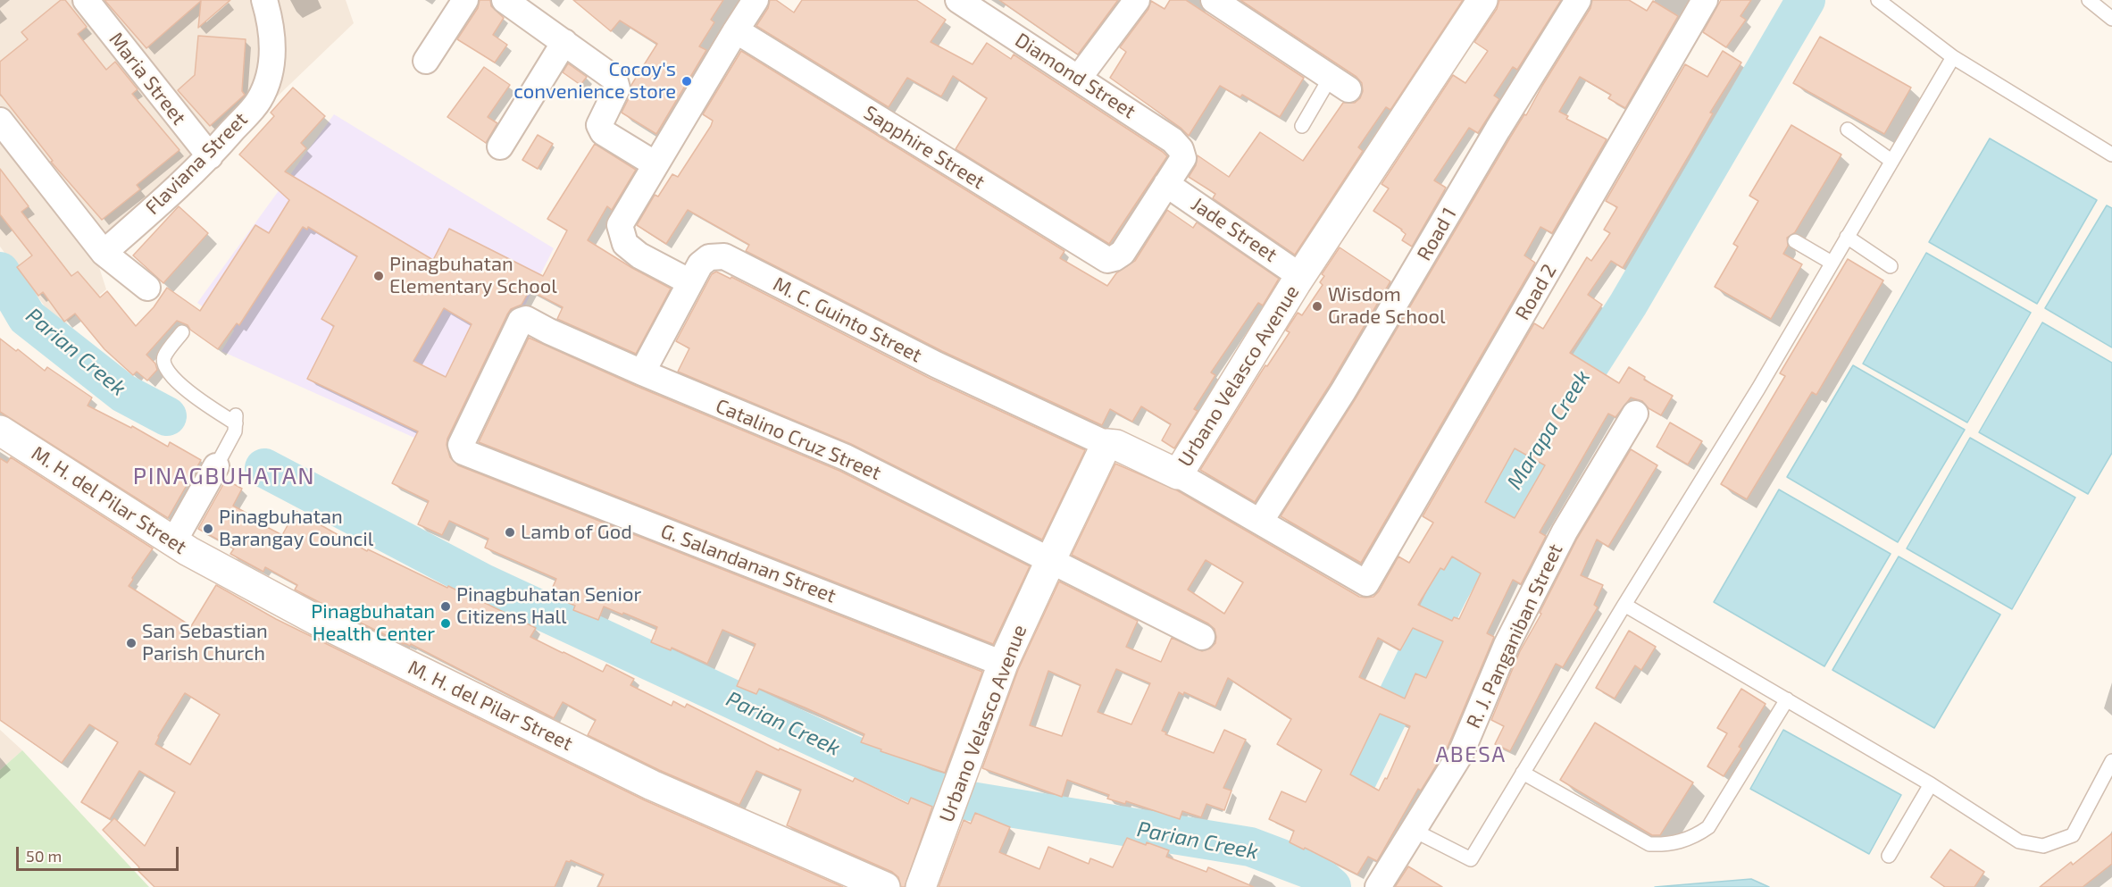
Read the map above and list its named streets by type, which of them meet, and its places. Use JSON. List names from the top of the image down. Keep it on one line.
{"streets":{"main road":["Urbano Velasco Avenue","M. H. del Pilar Street"],"street":["Diamond Street","Maria Street","Sapphire Street","Flaviana Street","Jade Street","Road 1","Road 2","M. C. Guinto Street","Catalino Cruz Street","G. Salandanan Street","R. J. Panganiban Street"]},"crossings":[["Diamond Street","Sapphire Street"],["Diamond Street","Jade Street"],["Maria Street","Flaviana Street"],["Sapphire Street","Jade Street"],["Jade Street","Urbano Velasco Avenue"],["Road 1","Road 2"],["M. C. Guinto Street","Urbano Velasco Avenue"],["M. C. Guinto Street","Catalino Cruz Street"],["Urbano Velasco Avenue","Catalino Cruz Street"],["Urbano Velasco Avenue","G. Salandanan Street"],["Catalino Cruz Street","G. Salandanan Street"]],"districts":["PINAGBUHATAN","ABESA"],"water":["Parian Creek","Marapa Creek"],"places":["Cocoy's convenience store","Pinagbuhatan Elementary School","Wisdom Grade School","Pinagbuhatan Barangay Council","Lamb of God","Pinagbuhatan Senior Citizens Hall","Pinagbuhatan Health Center","San Sebastian Parish Church"],"scale_bar":"50 m"}
